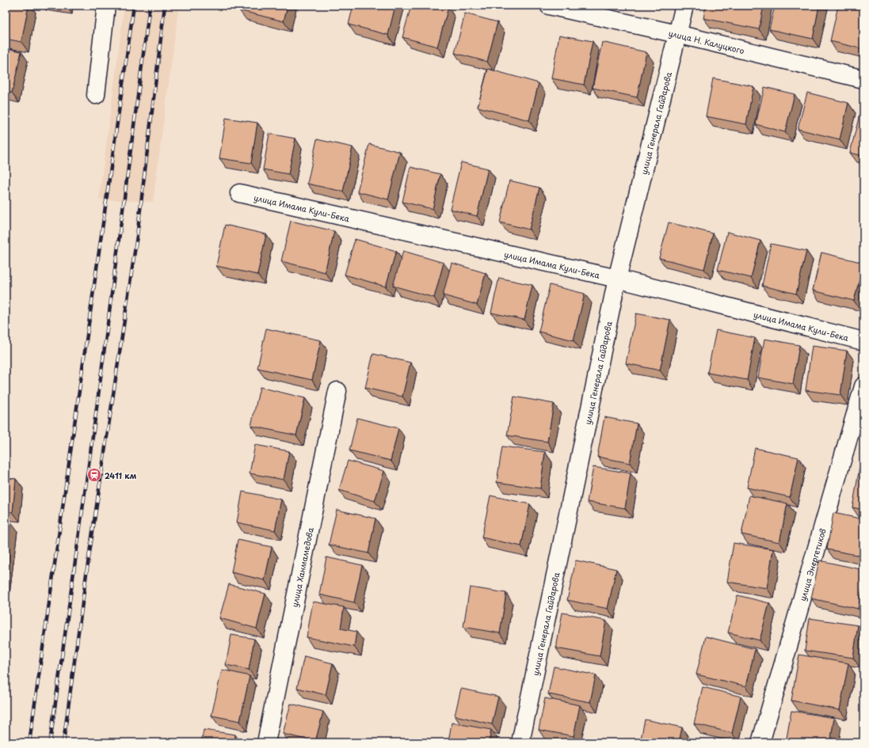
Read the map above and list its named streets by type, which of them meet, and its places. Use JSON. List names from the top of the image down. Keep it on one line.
{"streets":{"street":["улица Н. Калуцкого","улица Генерала Гайдарова","улица Имама Кули-Бека","улица Энергетиков","улица Ханмамедова"]},"crossings":[["улица Н. Калуцкого","улица Генерала Гайдарова"],["улица Генерала Гайдарова","улица Имама Кули-Бека"]],"places":{"station":["2411 км"]}}
